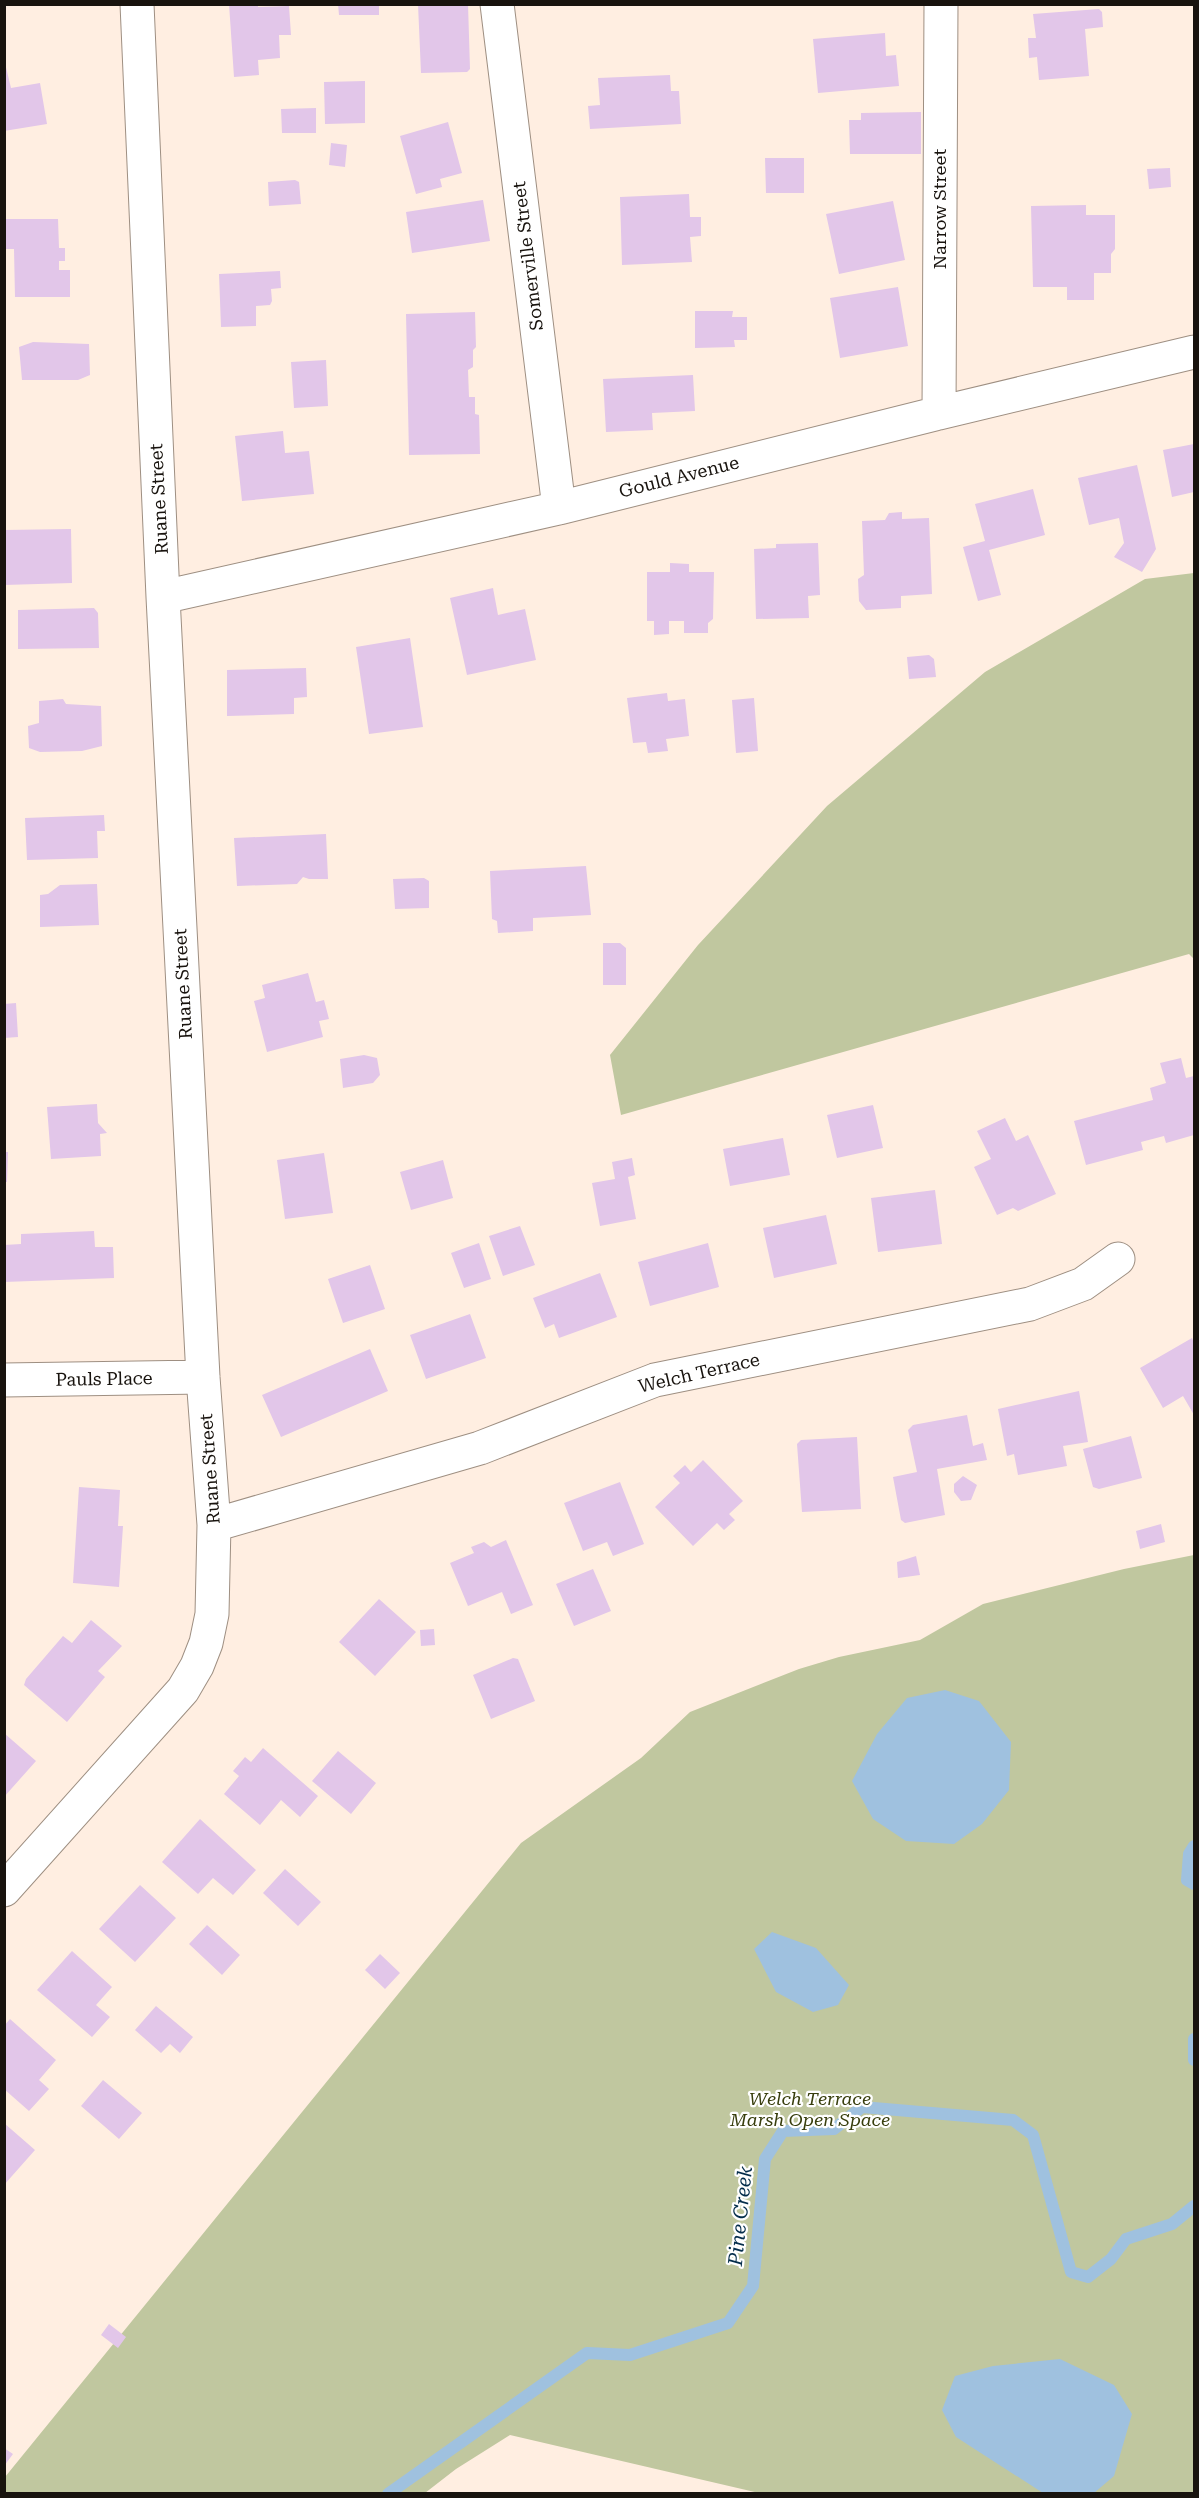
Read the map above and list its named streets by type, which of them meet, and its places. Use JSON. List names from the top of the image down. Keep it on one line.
{"streets":{"street":["Narrow Street","Somerville Street","Gould Avenue","Ruane Street","Welch Terrace","Pauls Place"]},"crossings":[["Narrow Street","Gould Avenue"],["Somerville Street","Gould Avenue"],["Gould Avenue","Ruane Street"],["Ruane Street","Welch Terrace"],["Ruane Street","Pauls Place"]],"water":["Pine Creek"],"parks":["Welch Terrace Marsh Open Space"]}
